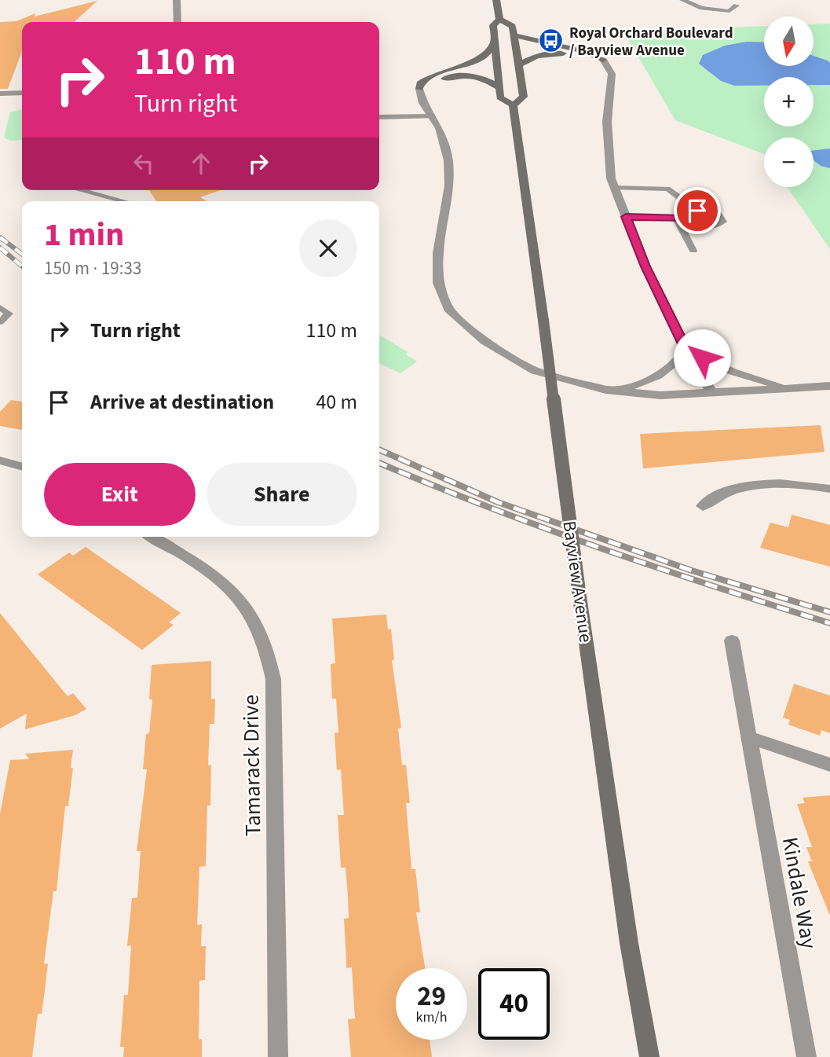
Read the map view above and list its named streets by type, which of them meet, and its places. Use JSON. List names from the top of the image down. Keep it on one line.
{"streets":{"main road":["Bayview Avenue"],"street":["Tamarack Drive","Kindale Way"]},"places":{"bus stop":["Royal Orchard Boulevard / Bayview Avenue"]},"north":"bottom","page":{"map_buttons":["+","−"],"turn":["110 m","Turn right"],"heading":["1 min","150 m · 19:33"],"list":[{"name":"Turn right","value":"110 m"},{"name":"Arrive at destination","value":"40 m"}],"buttons":["Exit","Share"],"speed":"29 km/h","limit":"40"}}
